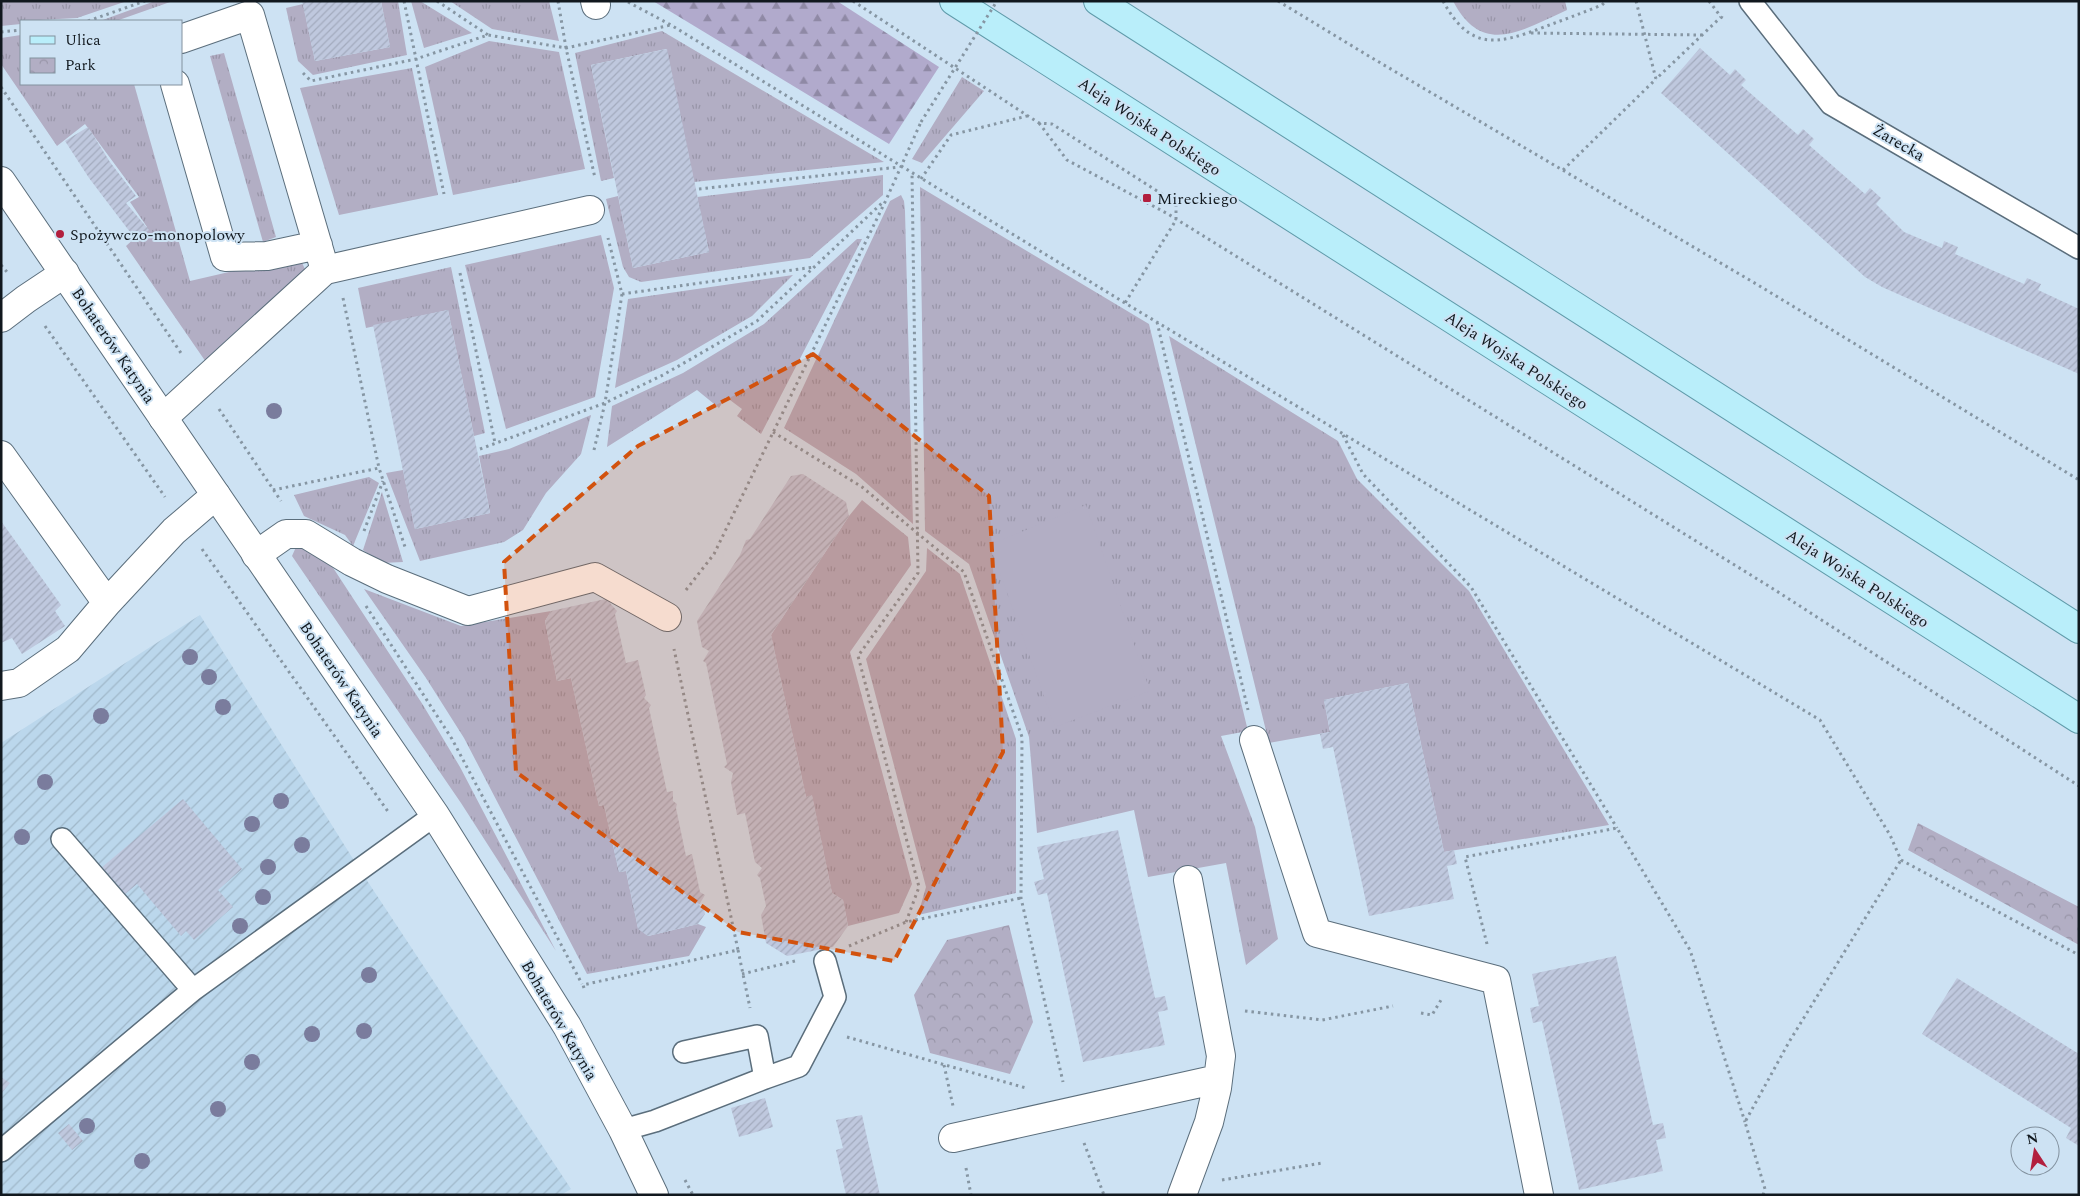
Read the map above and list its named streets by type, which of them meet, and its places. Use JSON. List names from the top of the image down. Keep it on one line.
{"streets":{"main road":["Aleja Wojska Polskiego"],"street":["Bohaterów Katynia"],"lane":["Żarecka"]},"places":{"transit":["Mireckiego"],"other":["Spożywczo-monopolowy"]},"legend":["Ulica","Park"],"north":"top"}
